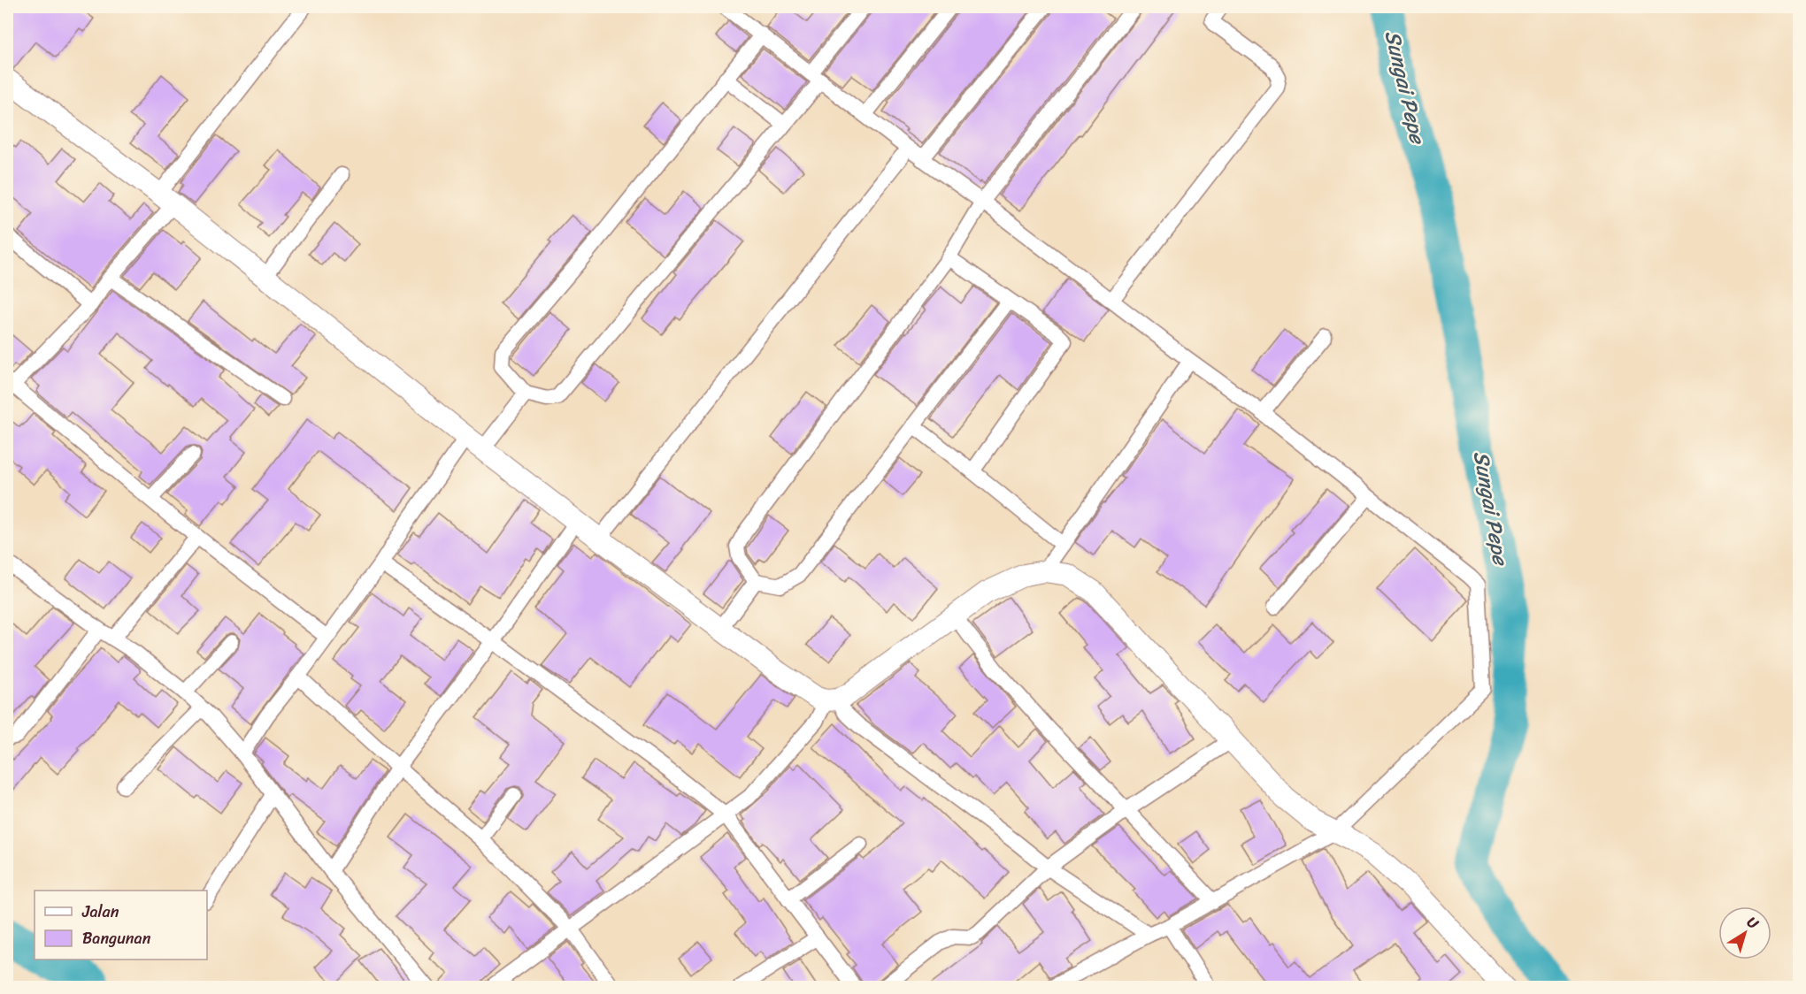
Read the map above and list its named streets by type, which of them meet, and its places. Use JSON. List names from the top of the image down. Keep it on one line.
{"water":["Sungai Pepe"],"legend":["Jalan","Bangunan"],"north":"top right"}
